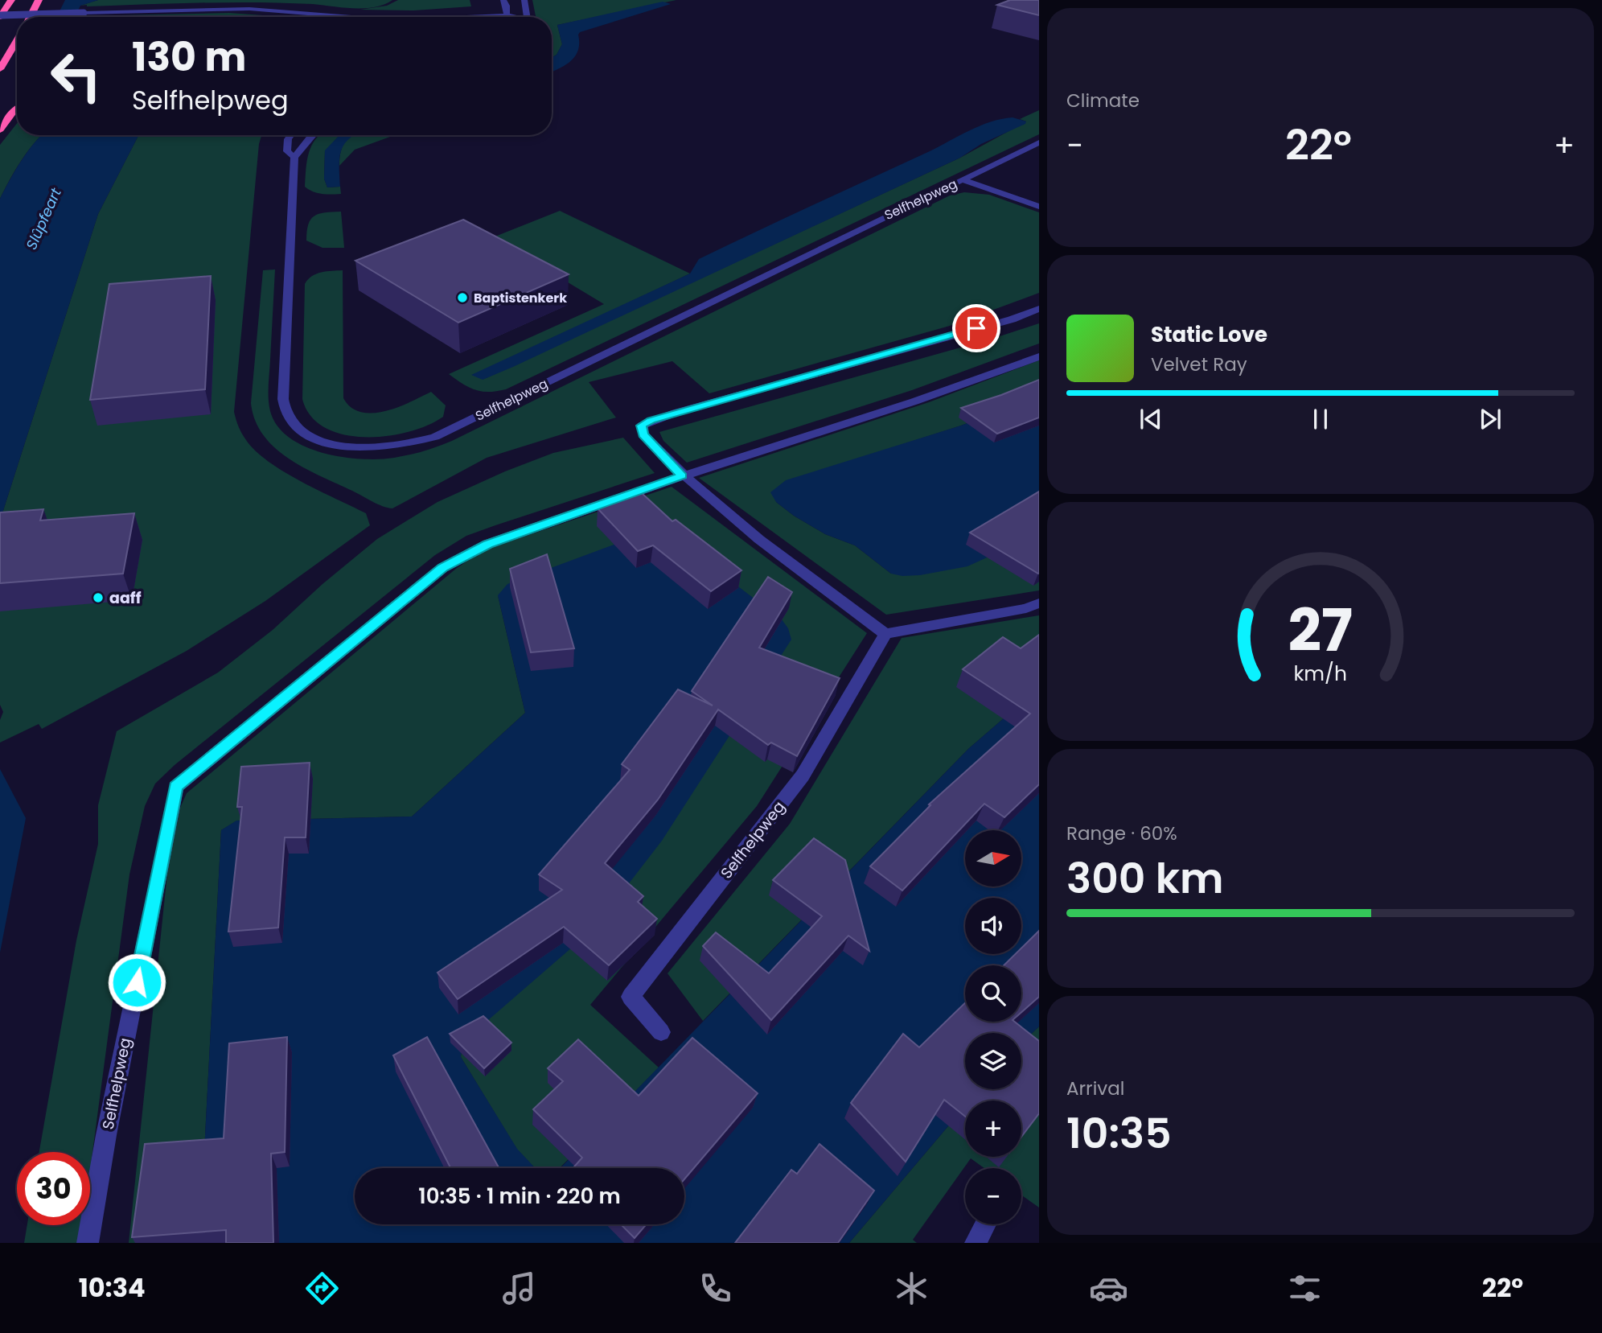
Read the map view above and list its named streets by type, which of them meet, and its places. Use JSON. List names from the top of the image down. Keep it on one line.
{"streets":{"street":["Selfhelpweg"]},"water":["Slûpfeart"],"places":["Baptistenkerk","aaff"],"north":"right","page":{"tile":["Climate",["Range · 60%","300 km"],["Arrival","10:35"]],"turn":["130 m","Selfhelpweg"],"heat":["−","22°","+"],"song":["Static Love","Velvet Ray"],"map_buttons":["+","−"],"limit":"30","trip":"10:35 · 1 min · 220 m","tabs":["10:34","22°"],"gauge":["27","km/h"]}}
